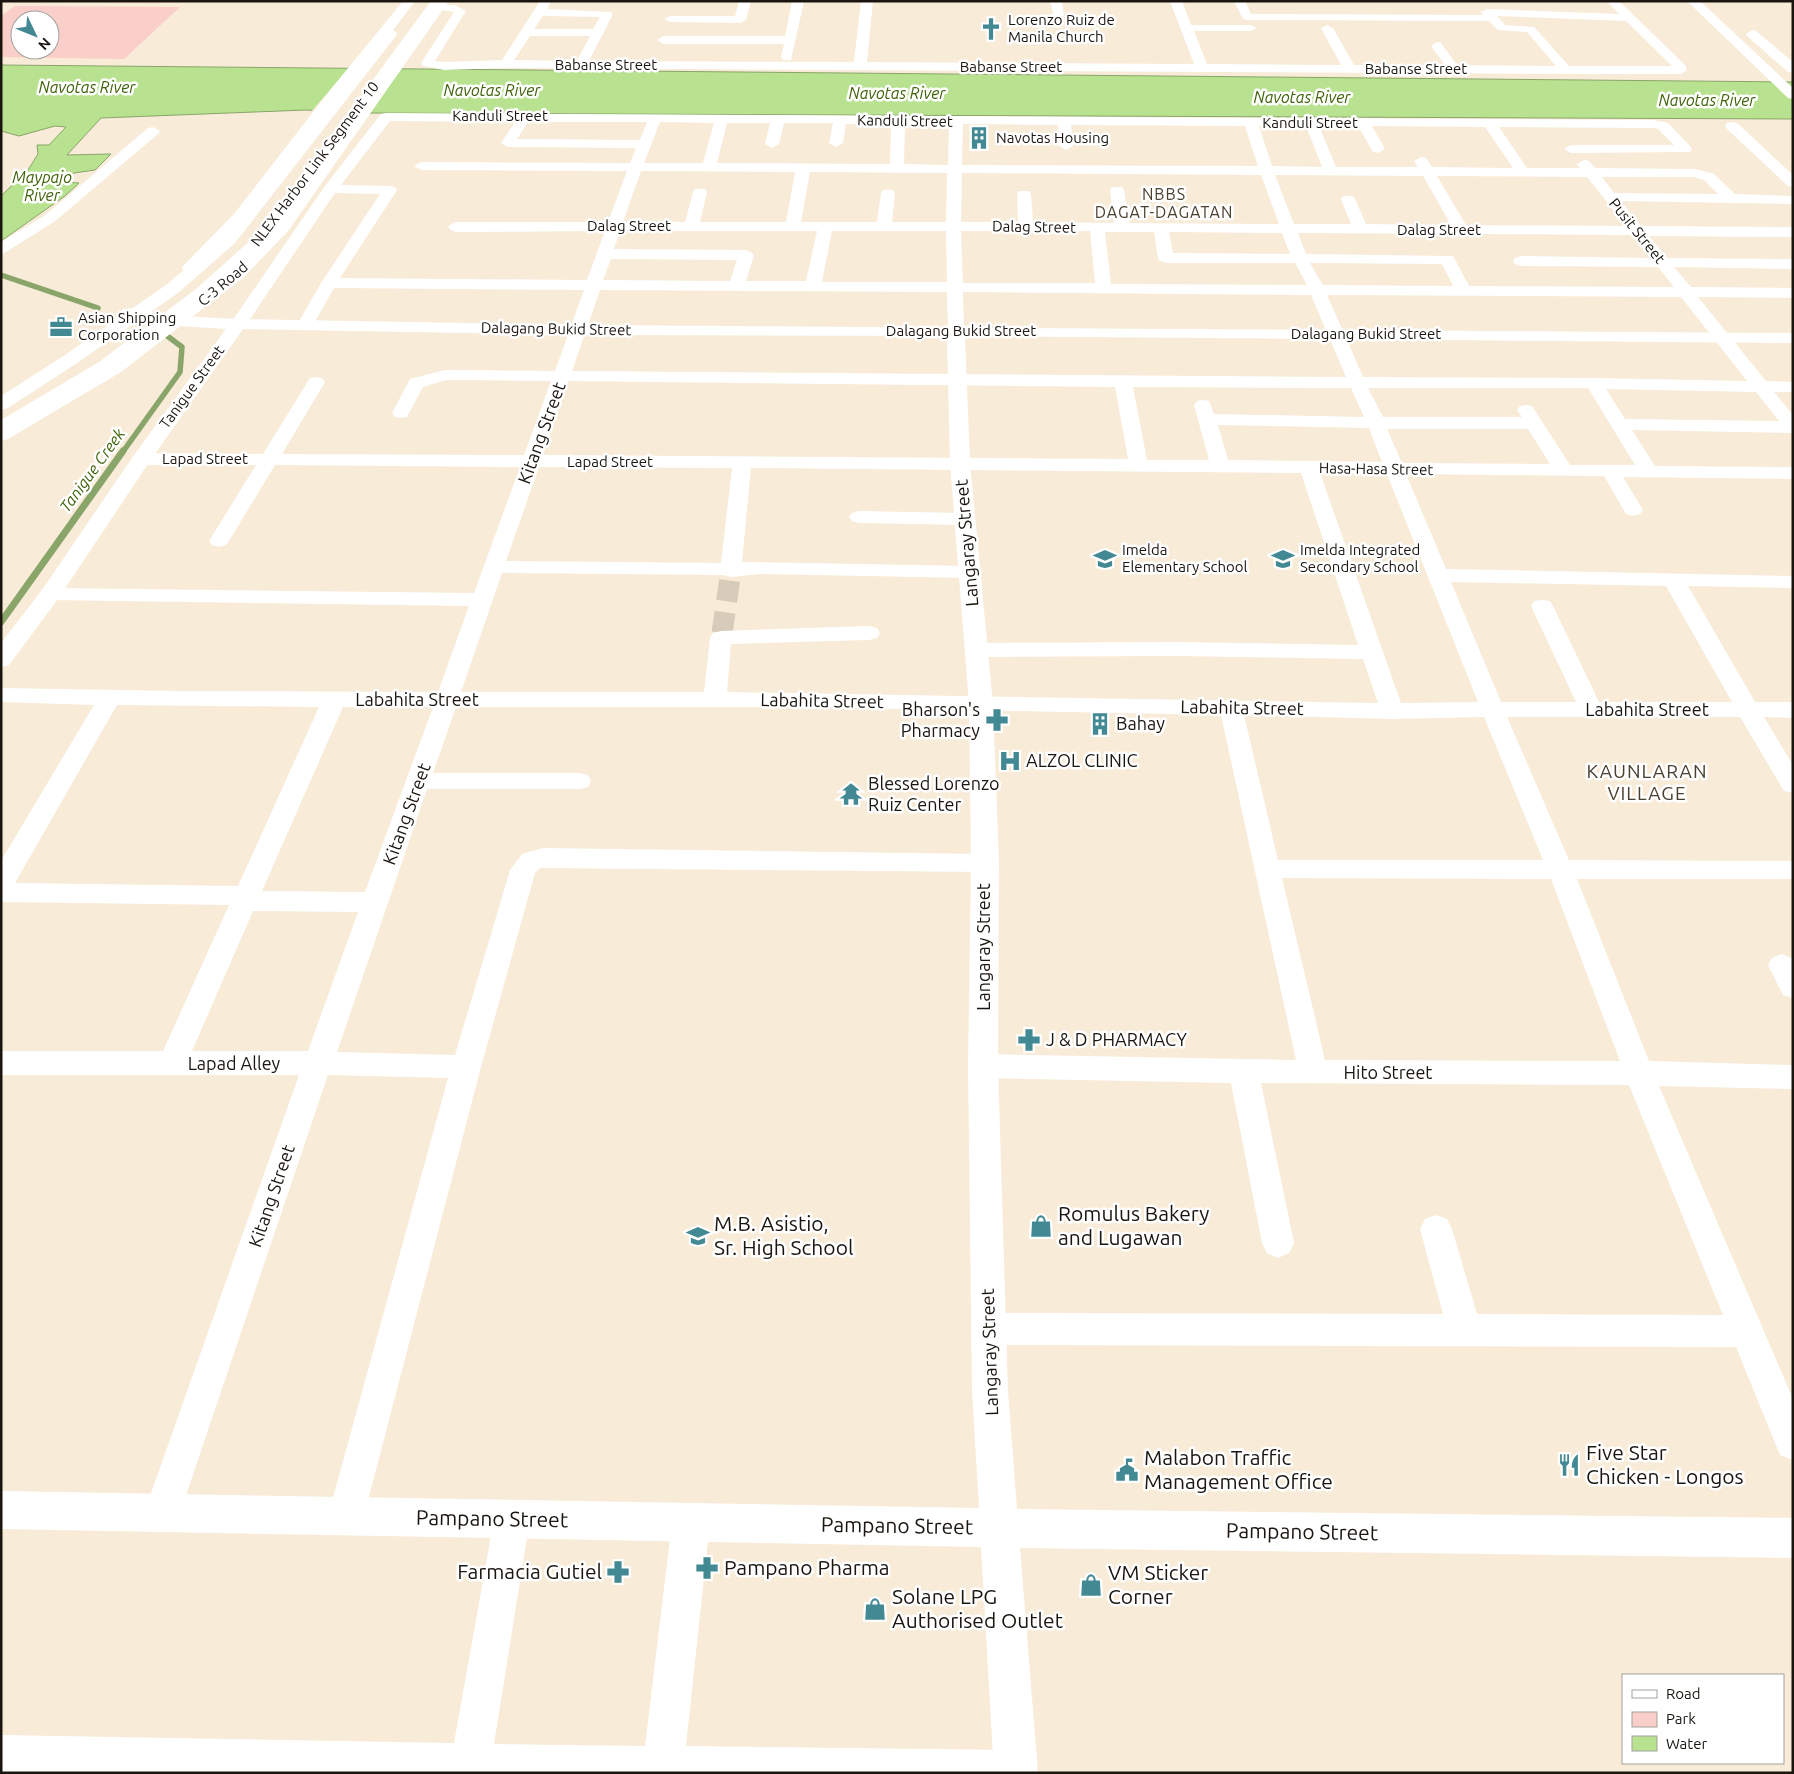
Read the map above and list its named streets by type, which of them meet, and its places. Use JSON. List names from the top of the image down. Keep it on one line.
{"streets":{"main road":["NLEX Harbor Link Segment 10","C-3 Road","Dalagang Bukid Street","Tanigue Street","Langaray Street","Pampano Street"],"street":["Babanse Street","Kanduli Street","Dalag Street","Pusit Street","Kitang Street","Lapad Street","Hasa-Hasa Street","Labahita Street","Lapad Alley","Hito Street"]},"crossings":[["Babanse Street","NLEX Harbor Link Segment 10"],["Babanse Street","C-3 Road"],["Kanduli Street","Pusit Street"],["Kanduli Street","Tanigue Street"],["Kanduli Street","Kitang Street"],["Kanduli Street","Langaray Street"],["NLEX Harbor Link Segment 10","C-3 Road"],["Dalag Street","Pusit Street"],["Dalag Street","Kitang Street"],["Dalag Street","Langaray Street"],["Pusit Street","Dalagang Bukid Street"],["C-3 Road","Dalagang Bukid Street"],["Dalagang Bukid Street","Tanigue Street"],["Dalagang Bukid Street","Kitang Street"],["Dalagang Bukid Street","Langaray Street"],["Tanigue Street","Lapad Street"],["Kitang Street","Lapad Street"],["Kitang Street","Labahita Street"],["Kitang Street","Lapad Alley"],["Kitang Street","Pampano Street"],["Lapad Street","Hasa-Hasa Street"],["Lapad Street","Langaray Street"],["Hasa-Hasa Street","Langaray Street"],["Langaray Street","Labahita Street"],["Langaray Street","Hito Street"],["Langaray Street","Pampano Street"]],"districts":["NBBS DAGAT-DAGATAN","KAUNLARAN VILLAGE"],"water":["Navotas River","Maypajo River","Tanigue Creek"],"places":{"church":["Lorenzo Ruiz de Manila Church"],"building":["Navotas Housing","Bahay"],"office":["Asian Shipping Corporation"],"school or university":["Imelda Elementary School","Imelda Integrated Secondary School","M.B. Asistio, Sr. High School"],"pharmacy":["Bharson's Pharmacy","J & D PHARMACY","Pampano Pharma","Farmacia Gutiel"],"hospital":["ALZOL CLINIC"],"temple":["Blessed Lorenzo Ruiz Center"],"shop":["Romulus Bakery and Lugawan","VM Sticker Corner","Solane LPG Authorised Outlet"],"restaurant":["Five Star Chicken - Longos"],"public building":["Malabon Traffic Management Office"]},"legend":["Road","Park","Water"],"north":"bottom right"}
